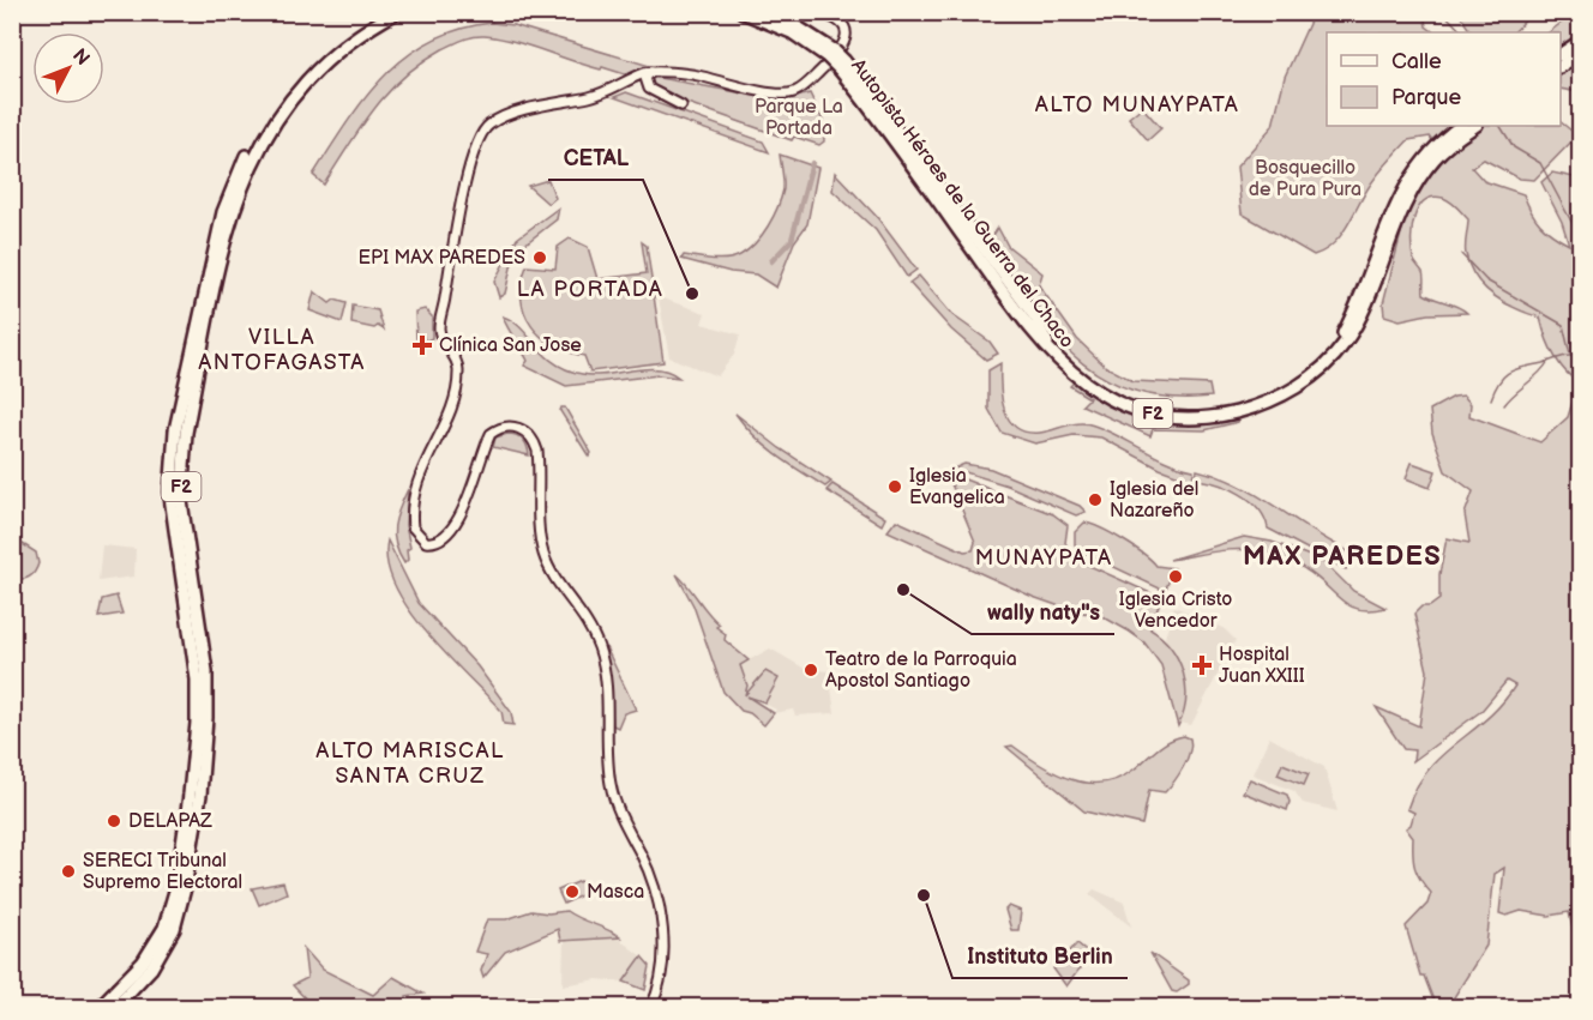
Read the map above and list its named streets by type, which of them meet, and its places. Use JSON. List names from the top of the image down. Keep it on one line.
{"streets":{"highway":["Autopista Héroes de la Guerra del Chaco","F2"]},"districts":["ALTO MUNAYPATA","LA PORTADA","VILLA ANTOFAGASTA","MAX PAREDES","MUNAYPATA","ALTO MARISCAL SANTA CRUZ"],"parks":["Parque La Portada","Bosquecillo de Pura Pura"],"places":{"other":["EPI MAX PAREDES","CETAL","Iglesia Evangelica","Iglesia del Nazareño","Iglesia Cristo Vencedor","wally naty\"s","Teatro de la Parroquia Apostol Santiago","DELAPAZ","SERECI Tribunal Supremo Electoral","Masca","Instituto Berlin"],"health":["Clínica San Jose","Hospital Juan XXIII"]},"legend":["Calle","Parque"],"north":"top right"}
